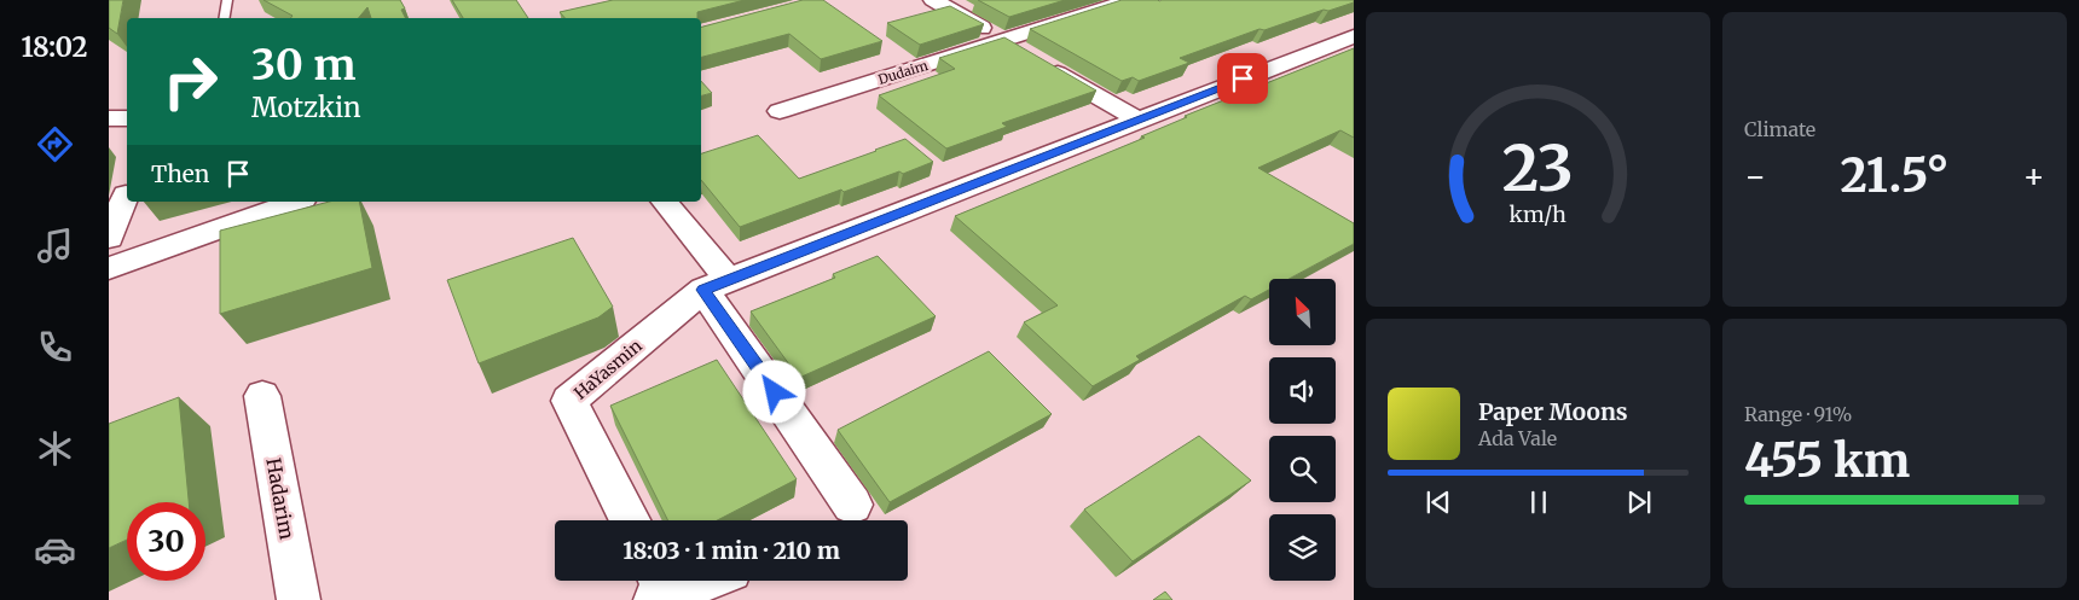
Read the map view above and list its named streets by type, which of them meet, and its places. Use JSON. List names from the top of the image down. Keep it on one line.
{"streets":{"street":["Dudaim","HaYasmin","Hadarim"]},"north":"top left","page":{"tabs":"18:02","tile":["Climate",["Range · 91%","455 km"]],"turn":["30 m","Motzkin"],"then":"Then","heat":["−","21.5°","+"],"song":["Paper Moons","Ada Vale"],"limit":"30","trip":"18:03 · 1 min · 210 m","gauge":["23","km/h"]}}
